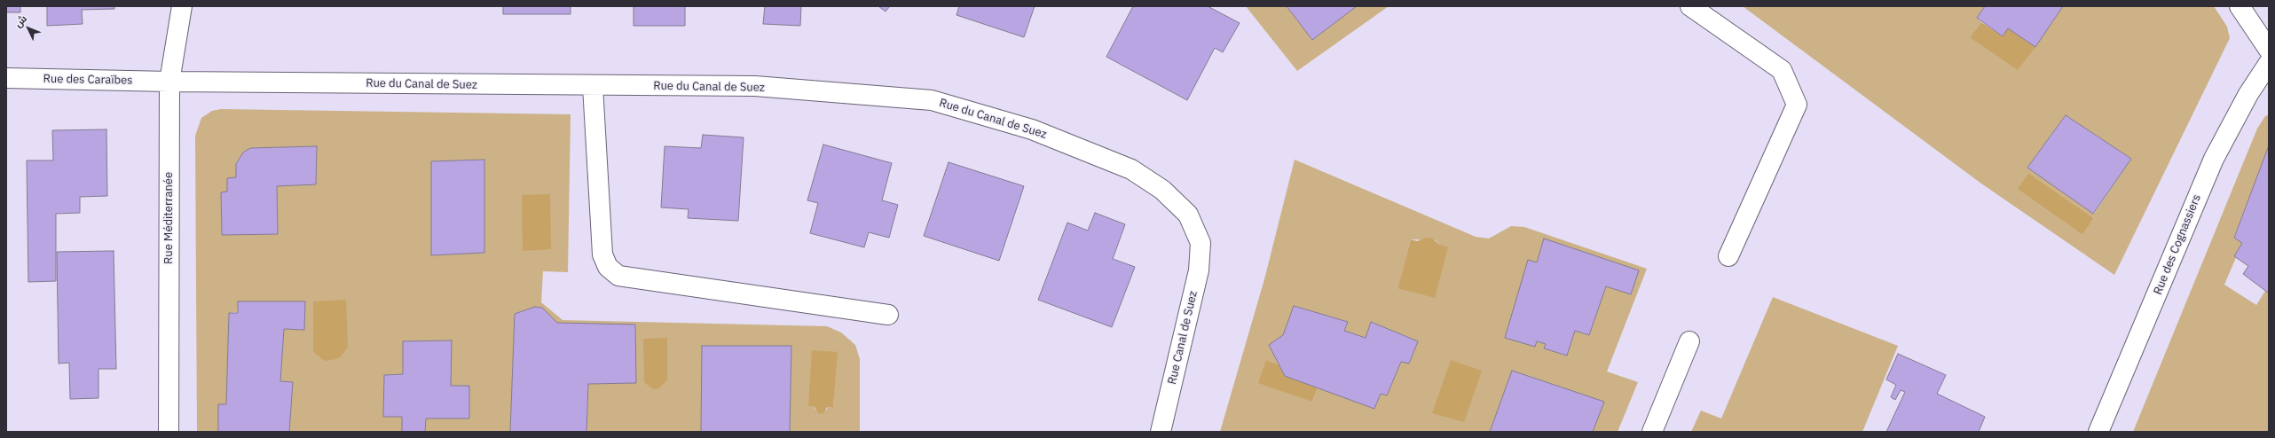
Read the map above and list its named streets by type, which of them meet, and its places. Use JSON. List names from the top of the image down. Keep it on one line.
{"streets":{"street":["Rue des Caraïbes","Rue du Canal de Suez","Rue Méditerranée","Rue des Cognassiers","Rue Canal de Suez"]},"crossings":[["Rue des Caraïbes","Rue du Canal de Suez"],["Rue des Caraïbes","Rue Méditerranée"],["Rue du Canal de Suez","Rue Méditerranée"],["Rue du Canal de Suez","Rue Canal de Suez"]],"north":"top left"}
